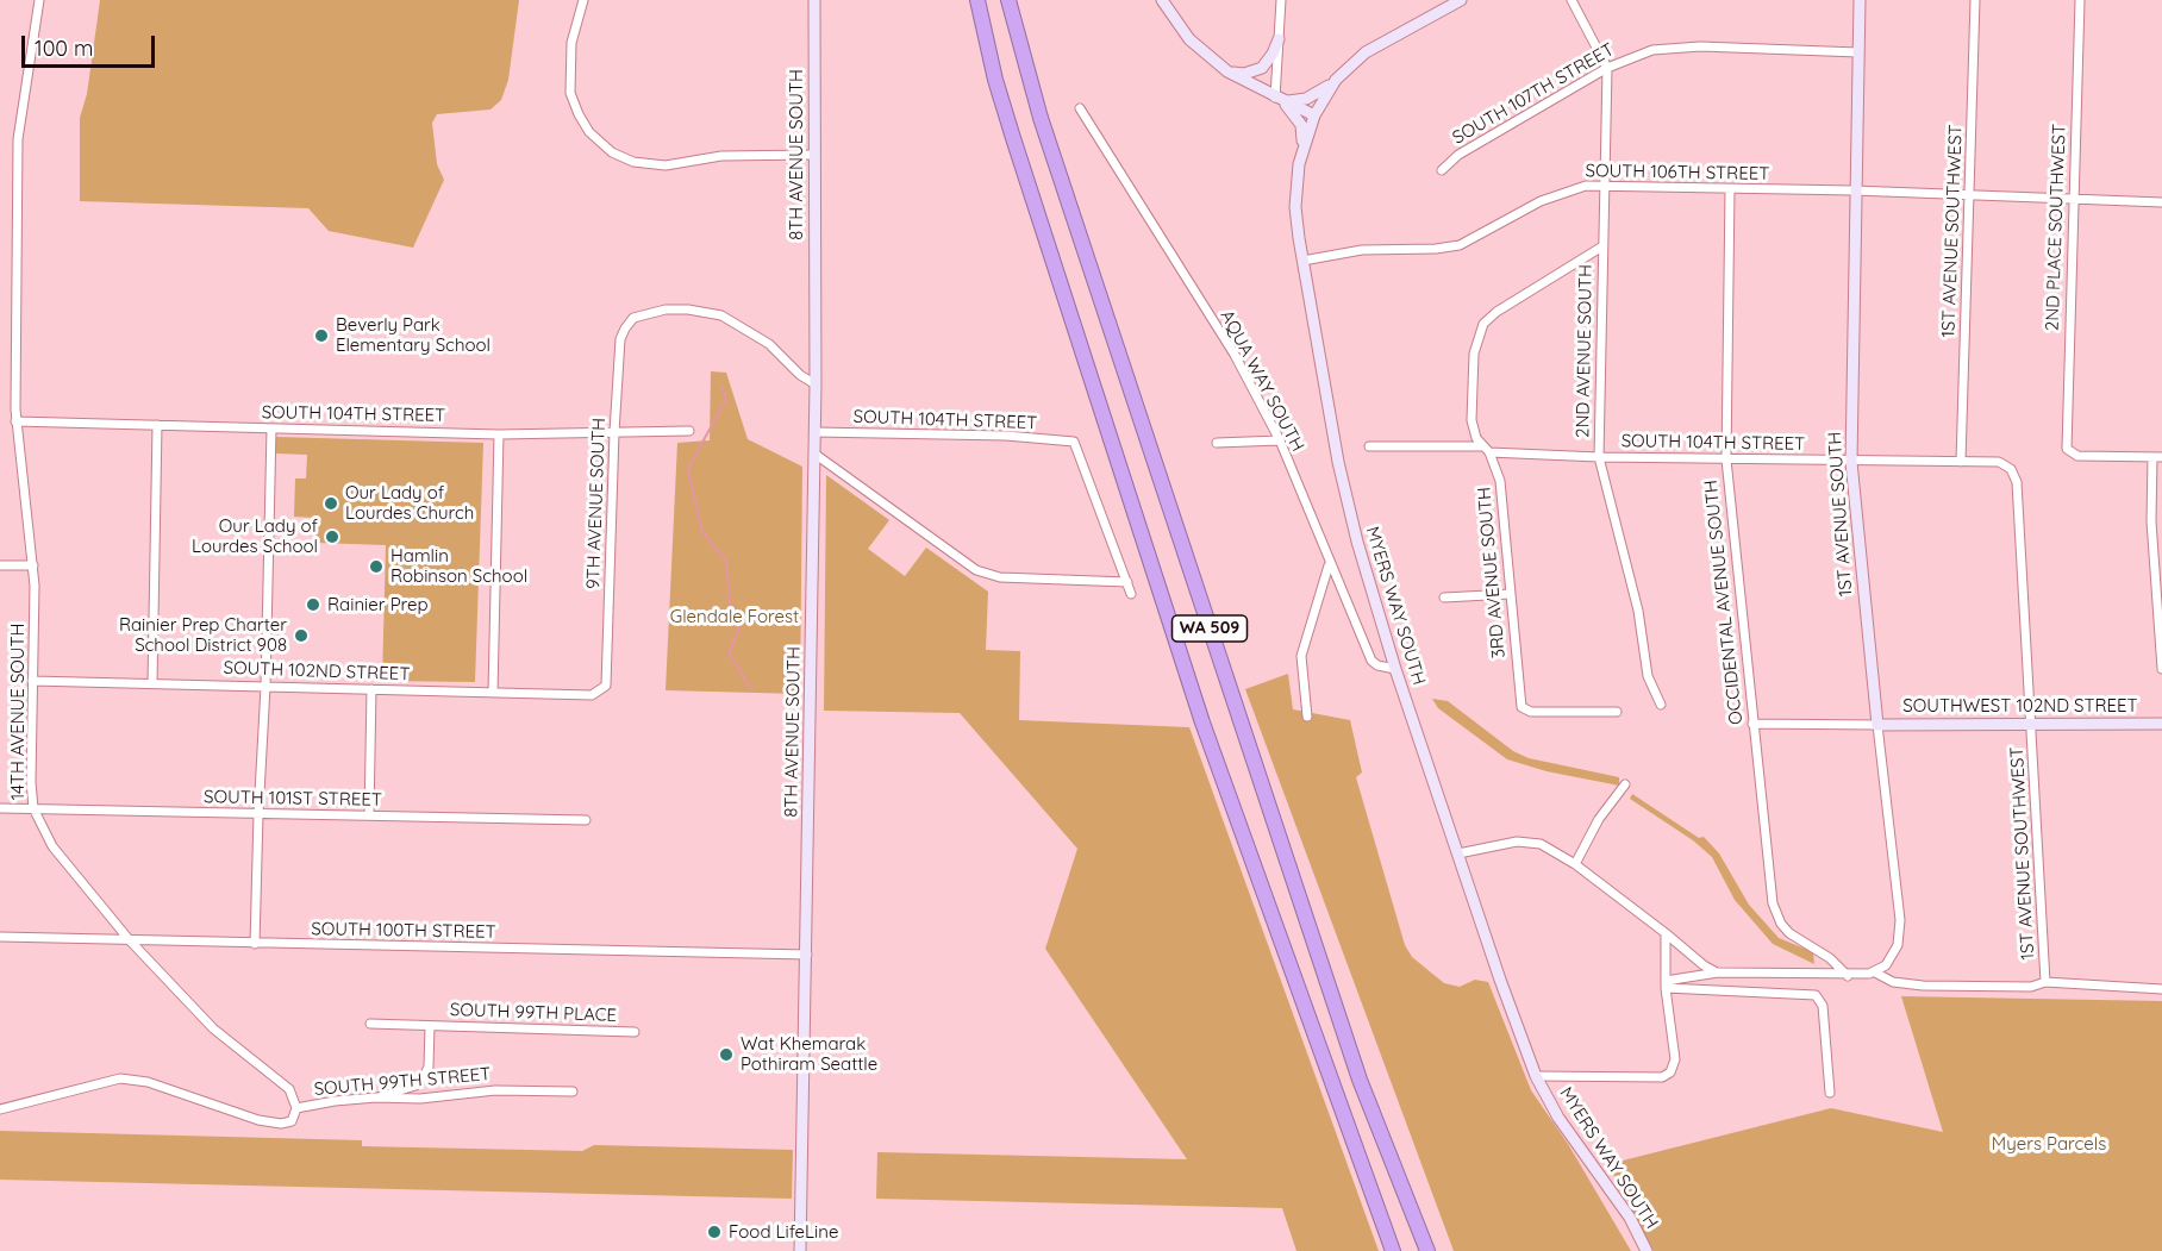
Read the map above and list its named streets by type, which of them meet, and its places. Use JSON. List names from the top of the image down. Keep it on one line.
{"streets":{"highway":["WA 509"],"street":["SOUTH 107TH STREET","8TH AVENUE SOUTH","SOUTH 106TH STREET","2ND PLACE SOUTHWEST","1ST AVENUE SOUTHWEST","2ND AVENUE SOUTH","AQUA WAY SOUTH","SOUTH 104TH STREET","9TH AVENUE SOUTH","1ST AVENUE SOUTH","3RD AVENUE SOUTH","OCCIDENTAL AVENUE SOUTH","MYERS WAY SOUTH","SOUTH 102ND STREET","SOUTHWEST 102ND STREET","14TH AVENUE SOUTH","SOUTH 101ST STREET","SOUTH 100TH STREET","SOUTH 99TH PLACE","SOUTH 99TH STREET"]},"crossings":[["SOUTH 107TH STREET","2ND AVENUE SOUTH"],["SOUTH 107TH STREET","1ST AVENUE SOUTH"],["8TH AVENUE SOUTH","SOUTH 104TH STREET"],["8TH AVENUE SOUTH","9TH AVENUE SOUTH"],["8TH AVENUE SOUTH","SOUTH 100TH STREET"],["SOUTH 106TH STREET","2ND PLACE SOUTHWEST"],["SOUTH 106TH STREET","1ST AVENUE SOUTHWEST"],["SOUTH 106TH STREET","2ND AVENUE SOUTH"],["SOUTH 106TH STREET","1ST AVENUE SOUTH"],["SOUTH 106TH STREET","OCCIDENTAL AVENUE SOUTH"],["SOUTH 106TH STREET","MYERS WAY SOUTH"],["1ST AVENUE SOUTHWEST","SOUTH 104TH STREET"],["1ST AVENUE SOUTHWEST","SOUTHWEST 102ND STREET"],["2ND AVENUE SOUTH","SOUTH 104TH STREET"],["AQUA WAY SOUTH","MYERS WAY SOUTH"],["SOUTH 104TH STREET","9TH AVENUE SOUTH"],["SOUTH 104TH STREET","1ST AVENUE SOUTH"],["SOUTH 104TH STREET","3RD AVENUE SOUTH"],["SOUTH 104TH STREET","OCCIDENTAL AVENUE SOUTH"],["SOUTH 104TH STREET","14TH AVENUE SOUTH"],["9TH AVENUE SOUTH","SOUTH 102ND STREET"],["1ST AVENUE SOUTH","SOUTHWEST 102ND STREET"],["SOUTH 102ND STREET","14TH AVENUE SOUTH"],["14TH AVENUE SOUTH","SOUTH 101ST STREET"],["14TH AVENUE SOUTH","SOUTH 100TH STREET"],["14TH AVENUE SOUTH","SOUTH 99TH STREET"],["SOUTH 99TH PLACE","SOUTH 99TH STREET"]],"parks":["Glendale Forest","Myers Parcels"],"places":["Beverly Park Elementary School","Our Lady of Lourdes Church","Our Lady of Lourdes School","Hamlin Robinson School","Rainier Prep","Rainier Prep Charter School District 908","Wat Khemarak Pothiram Seattle","Food LifeLine"],"scale_bar":"100 m"}
